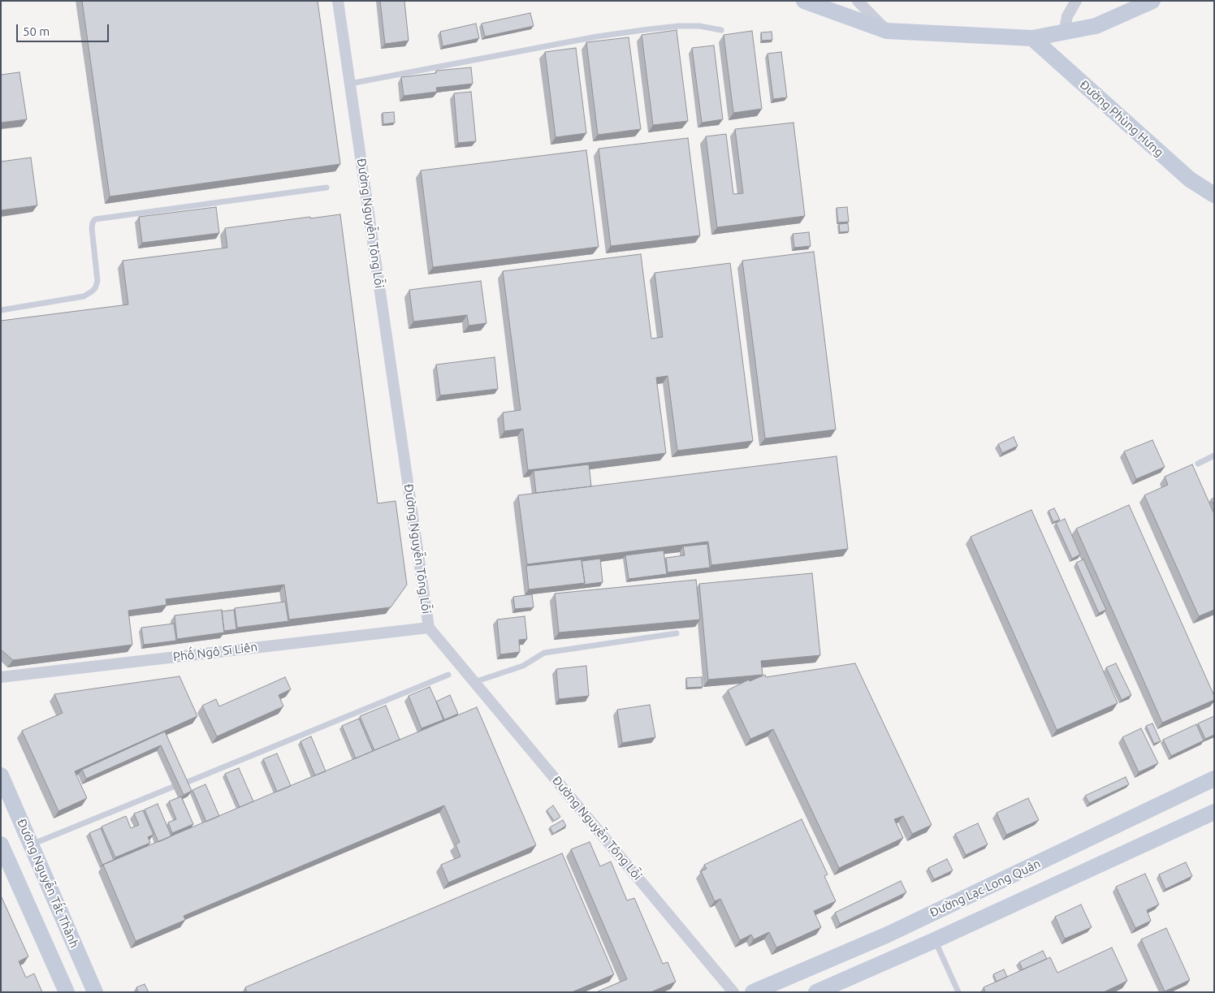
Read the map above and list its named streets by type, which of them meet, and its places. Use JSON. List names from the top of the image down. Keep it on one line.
{"streets":{"main road":["Đường Phùng Hưng","Đường Nguyễn Tất Thành","Đường Lạc Long Quân"],"street":["Đường Nguyễn Tông Lỗi","Phố Ngô Sĩ Liên"]},"crossings":[["Đường Nguyễn Tông Lỗi","Phố Ngô Sĩ Liên"]],"scale_bar":"50 m"}
